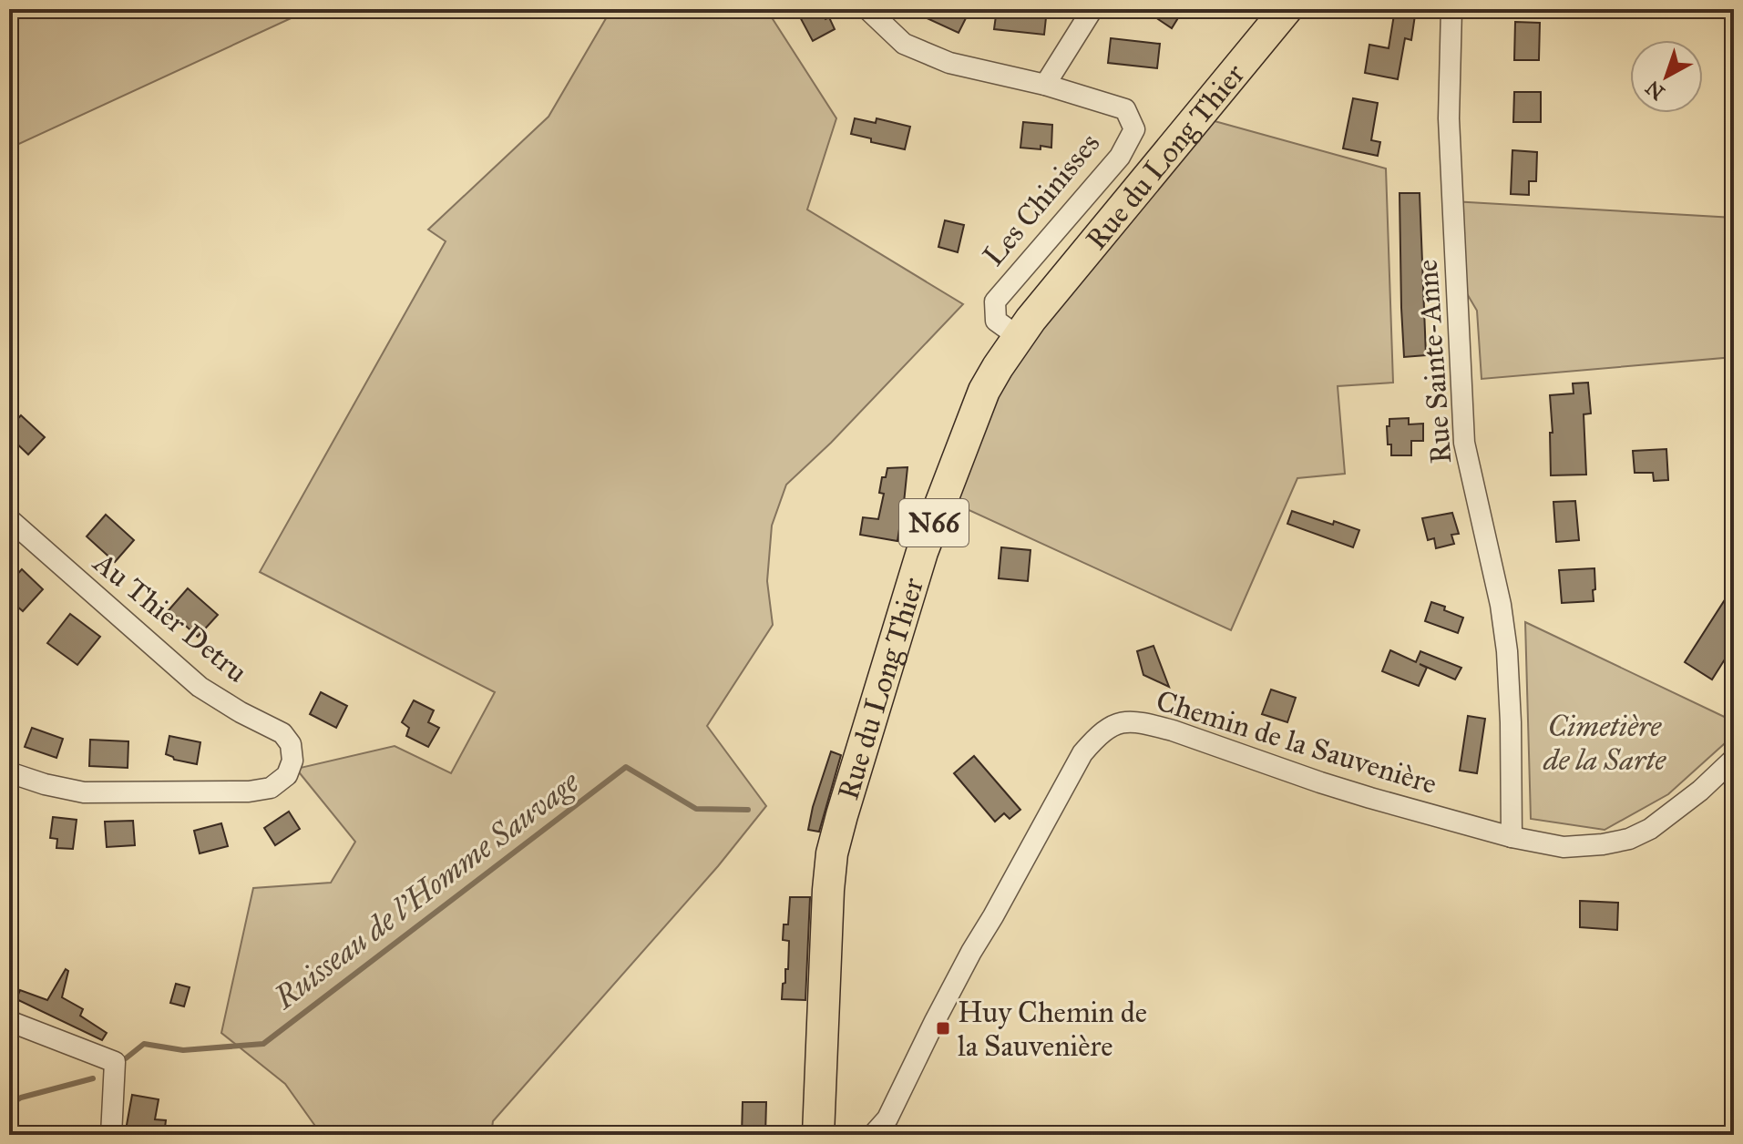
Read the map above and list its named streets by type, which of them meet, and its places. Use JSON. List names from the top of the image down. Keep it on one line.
{"streets":{"main road":["Rue du Long Thier","N66"],"street":["Les Chinisses","Rue Sainte-Anne","Au Thier Detru","Chemin de la Sauvenière"]},"crossings":[["Rue du Long Thier","Les Chinisses"],["Rue Sainte-Anne","Chemin de la Sauvenière"]],"water":["Ruisseau de l'Homme Sauvage"],"parks":["Cimetière de la Sarte"],"places":{"transit":["Huy Chemin de la Sauvenière"]},"north":"bottom left"}
